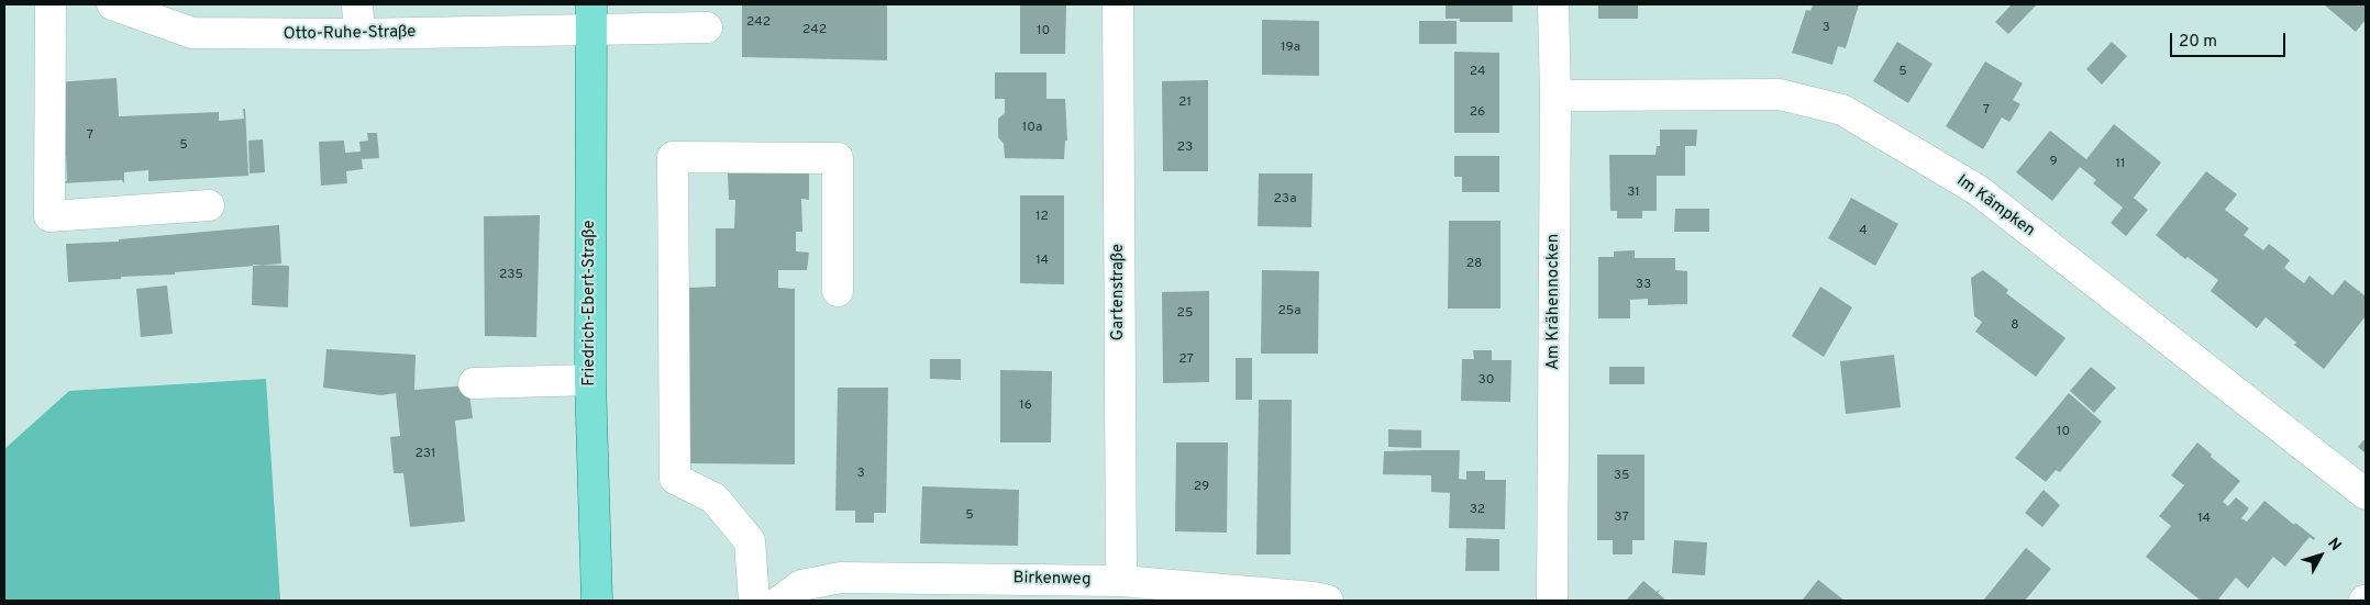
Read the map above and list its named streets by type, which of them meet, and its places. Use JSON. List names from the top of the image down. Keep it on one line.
{"streets":{"main road":["Friedrich-Ebert-Straße"],"street":["Otto-Ruhe-Straße","Im Kämpken","Gartenstraße","Am Krähennocken","Birkenweg"]},"crossings":[["Otto-Ruhe-Straße","Friedrich-Ebert-Straße"],["Im Kämpken","Am Krähennocken"],["Gartenstraße","Birkenweg"]],"house_numbers":["242","3","242","10","19a","24","5","21","7","26","10a","7","5","23","9","11","31","23a","12","4","14","28","235","33","25a","25","8","27","30","16","10","231","3","35","29","32","5","37","14"],"scale_bar":"20 m","north":"top right"}
